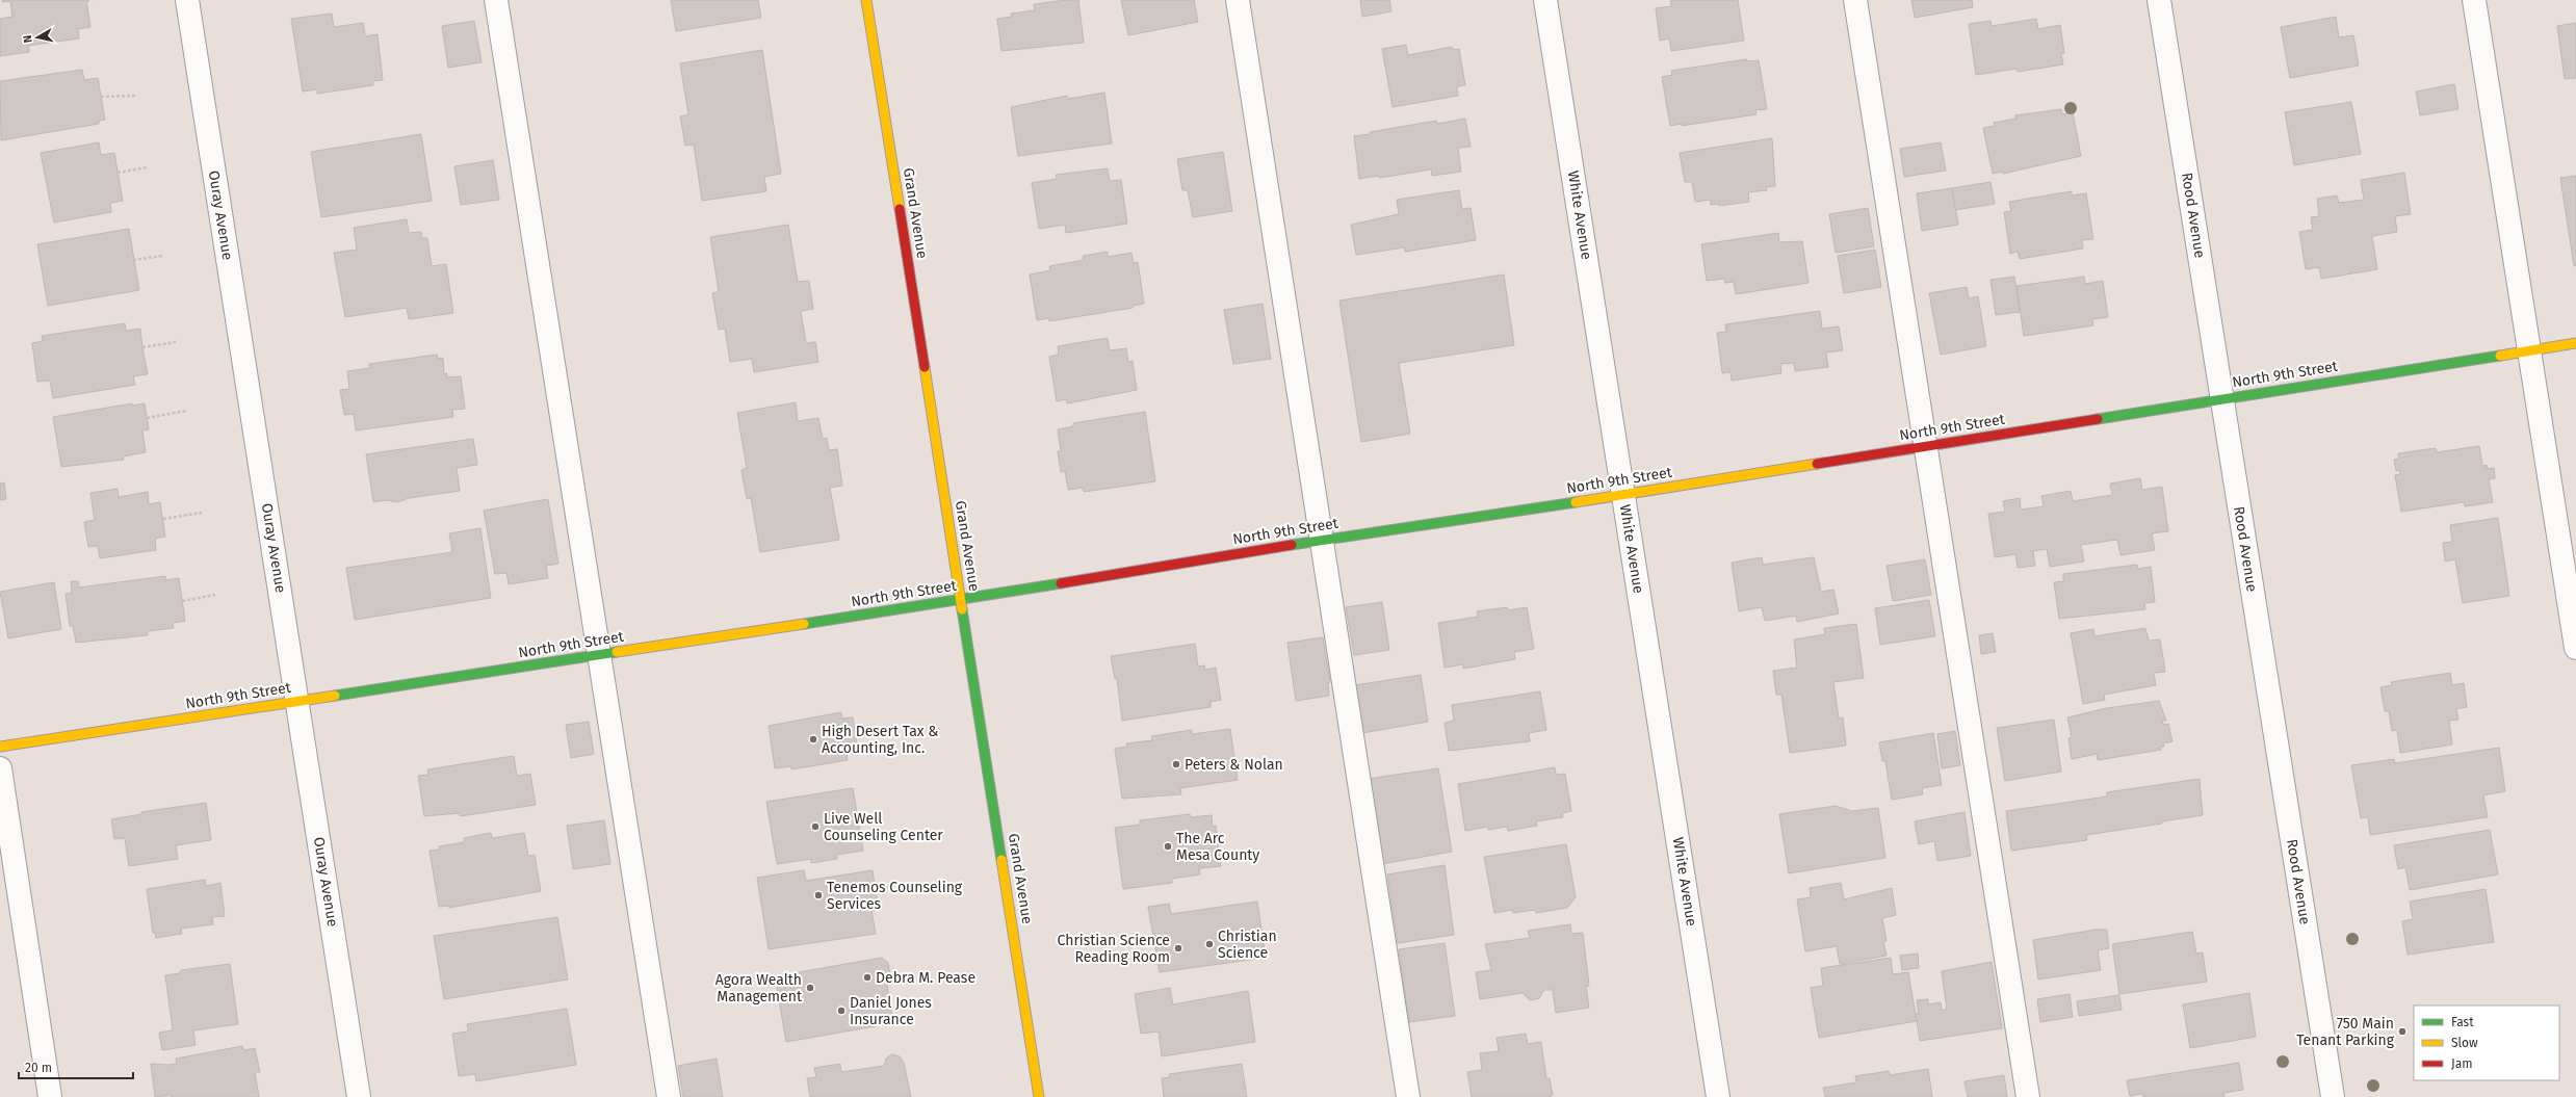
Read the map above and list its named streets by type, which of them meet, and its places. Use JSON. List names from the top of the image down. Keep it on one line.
{"streets":{"street":["Grand Avenue","Ouray Avenue","White Avenue","Rood Avenue","North 9th Street"]},"crossings":[["Grand Avenue","North 9th Street"],["Ouray Avenue","North 9th Street"],["White Avenue","North 9th Street"],["Rood Avenue","North 9th Street"]],"places":["High Desert Tax & Accounting, Inc.","Peters & Nolan","Live Well Counseling Center","The Arc Mesa County","Tenemos Counseling Services","Christian Science","Christian Science Reading Room","Debra M. Pease","Agora Wealth Management","Daniel Jones Insurance","750 Main Tenant Parking"],"legend":["Fast","Slow","Jam"],"scale_bar":"20 m","north":"left"}
